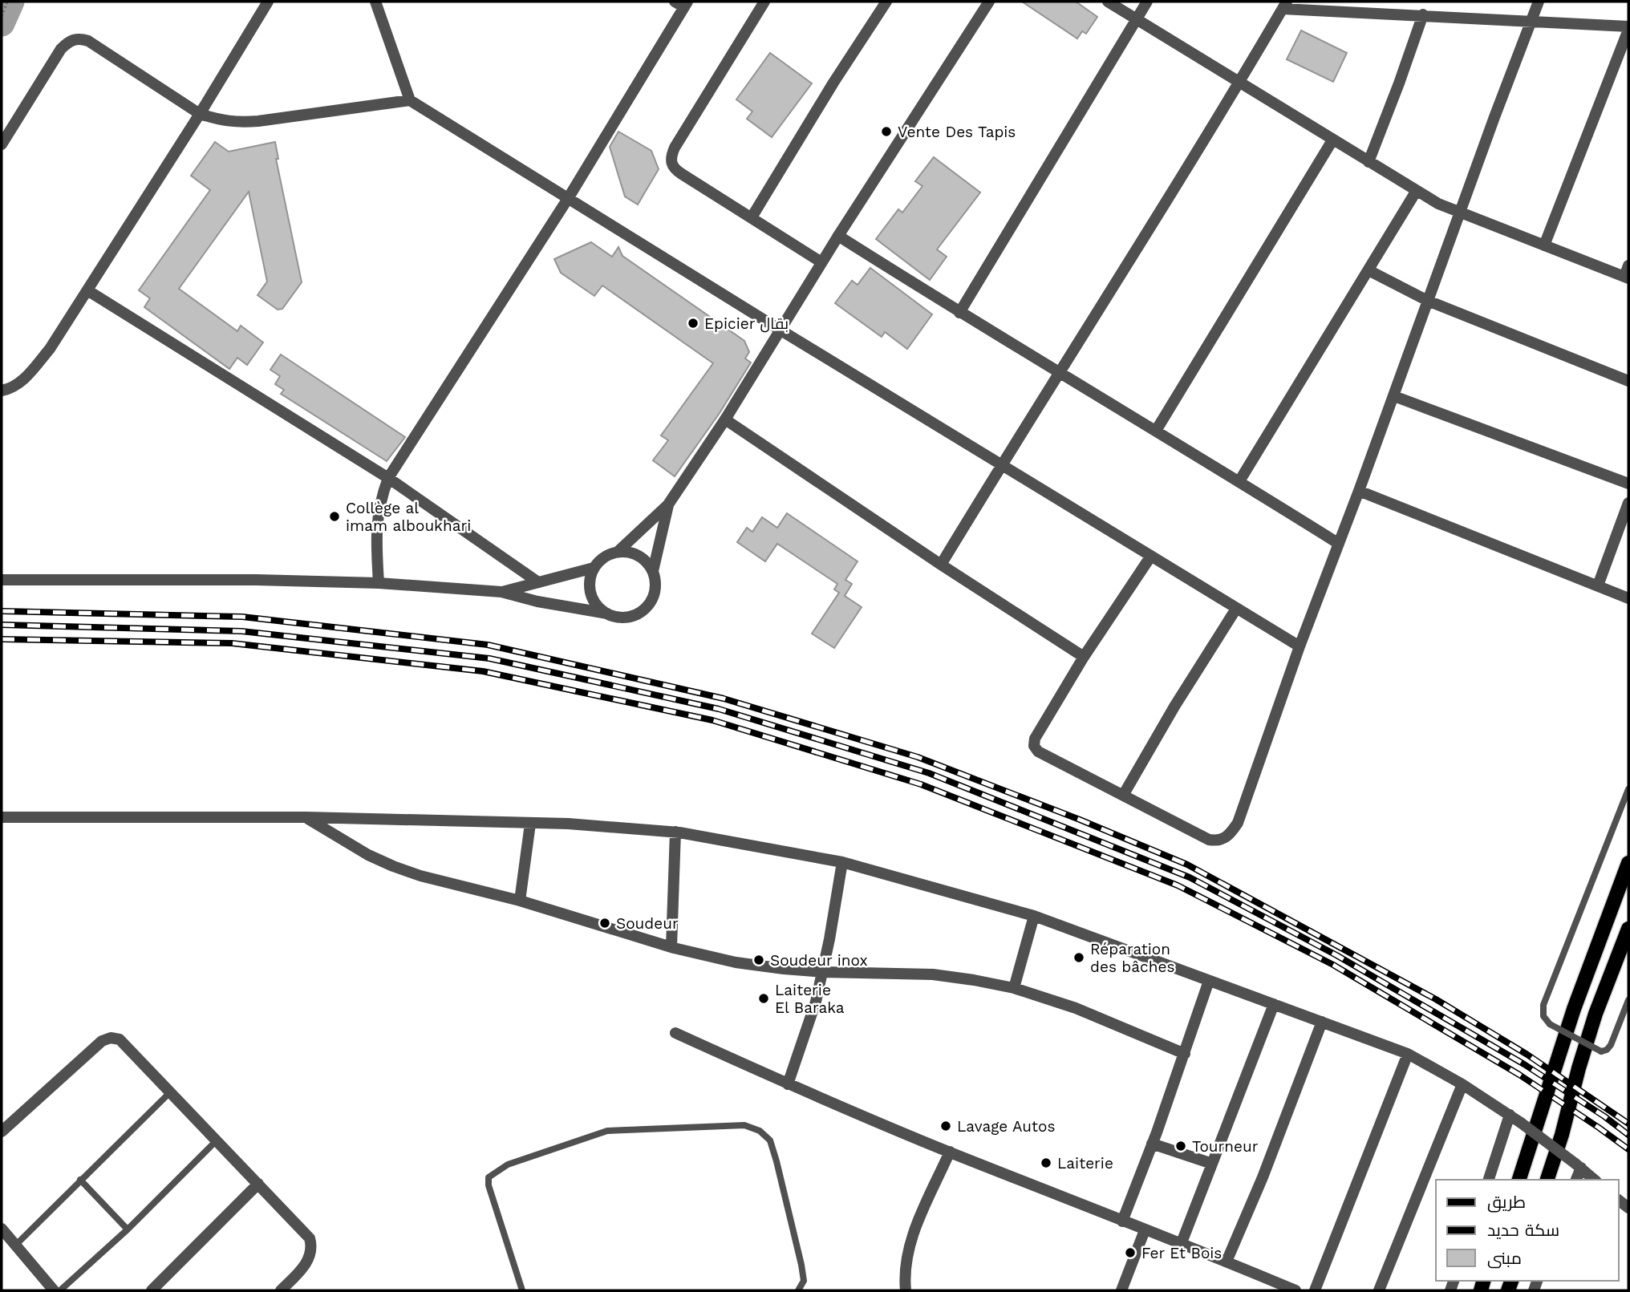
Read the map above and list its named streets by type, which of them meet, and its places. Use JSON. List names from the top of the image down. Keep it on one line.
{"places":["Vente Des Tapis","Epicier بقال","Collège al imam alboukhari","Soudeur","Réparation des bâches","Soudeur inox","Laiterie El Baraka","Lavage Autos","Tourneur","Laiterie","Fer Et Bois"],"legend":["طريق","سكة حديد","مبنى"]}
